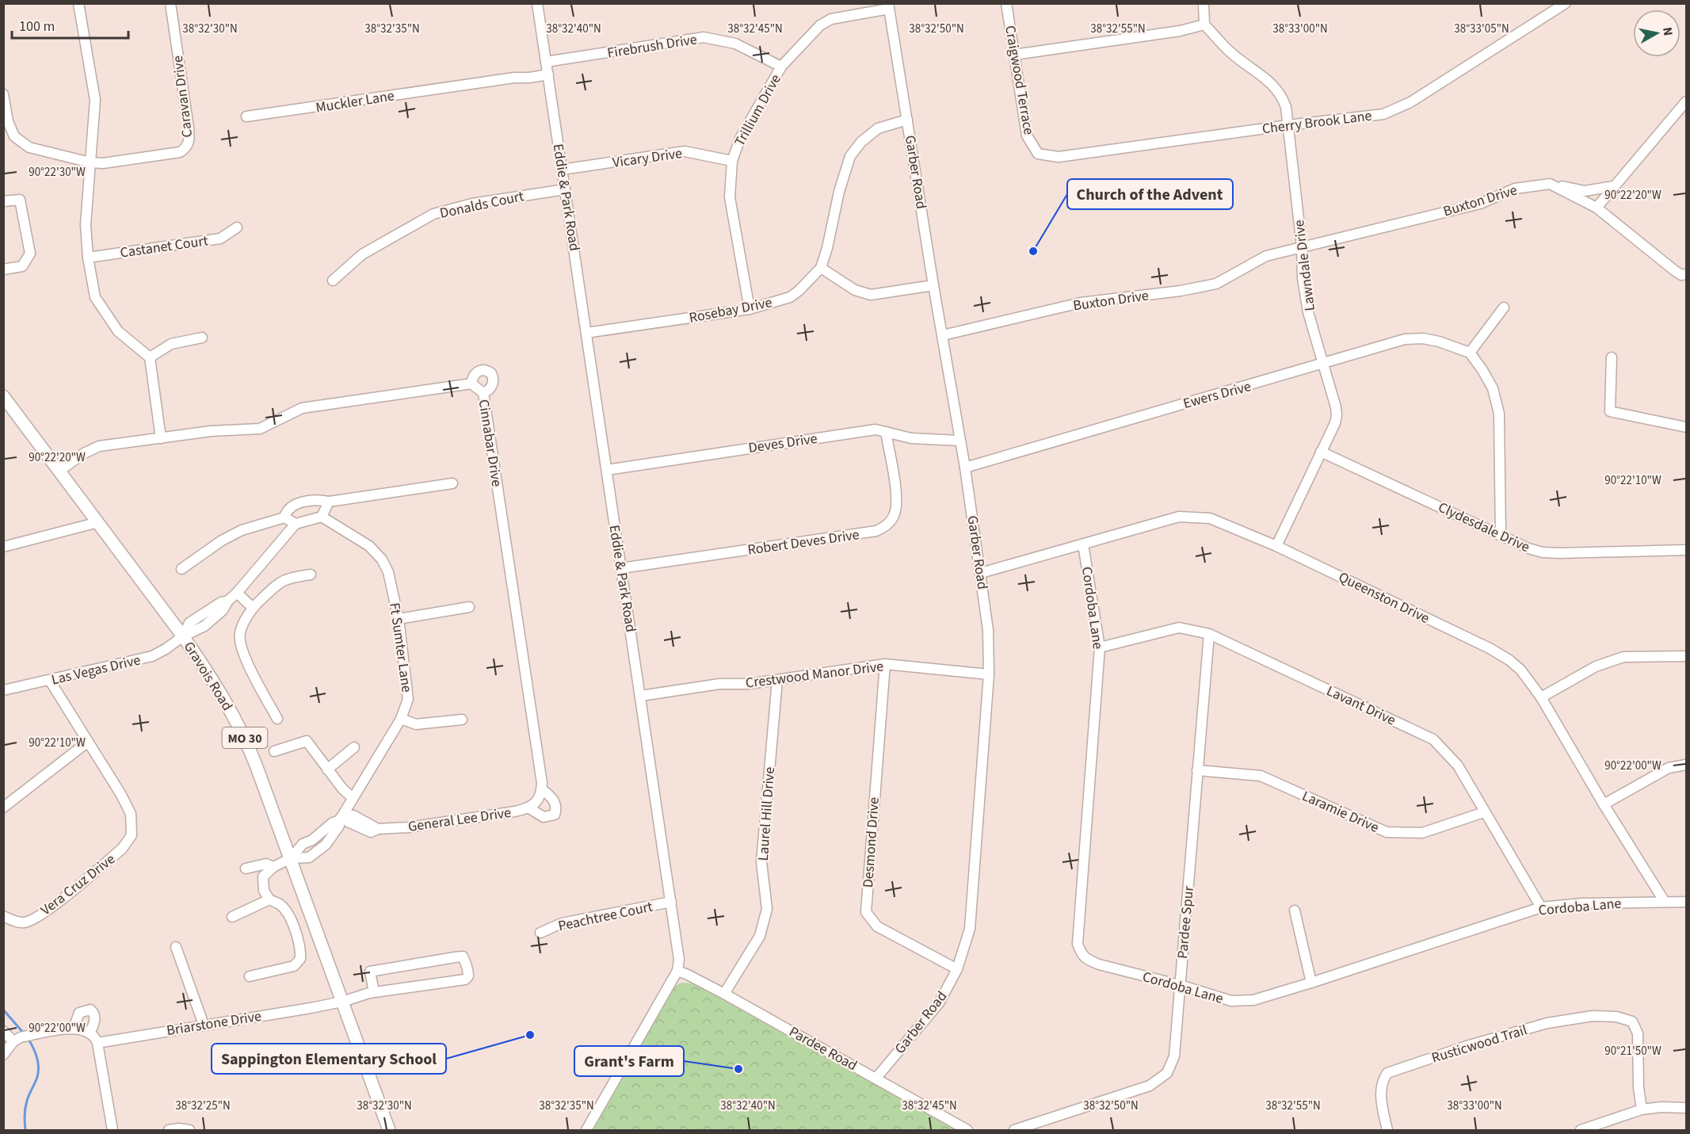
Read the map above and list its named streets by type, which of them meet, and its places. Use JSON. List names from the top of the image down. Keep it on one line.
{"streets":{"main road":["Gravois Road","MO 30"],"street":["Firebrush Drive","Craigwood Terrace","Caravan Drive","Muckler Lane","Trillium Drive","Cherry Brook Lane","Vicary Drive","Garber Road","Eddie & Park Road","Buxton Drive","Donalds Court","Castanet Court","Lawndale Drive","Rosebay Drive","Ewers Drive","Cinnabar Drive","Deves Drive","Clydesdale Drive","Robert Deves Drive","Queenston Drive","Cordoba Lane","Ft Sumter Lane","Las Vegas Drive","Crestwood Manor Drive","Lavant Drive","Laramie Drive","Laurel Hill Drive","General Lee Drive","Desmond Drive","Vera Cruz Drive","Peachtree Court","Pardee Spur","Briarstone Drive","Rusticwood Trail","Pardee Road"]},"crossings":[["Firebrush Drive","Trillium Drive"],["Firebrush Drive","Eddie & Park Road"],["Craigwood Terrace","Cherry Brook Lane"],["Muckler Lane","Eddie & Park Road"],["Trillium Drive","Vicary Drive"],["Trillium Drive","Garber Road"],["Trillium Drive","Rosebay Drive"],["Cherry Brook Lane","Lawndale Drive"],["Vicary Drive","Eddie & Park Road"],["Garber Road","Buxton Drive"],["Garber Road","Rosebay Drive"],["Garber Road","Ewers Drive"],["Garber Road","Deves Drive"],["Garber Road","Queenston Drive"],["Garber Road","Crestwood Manor Drive"],["Garber Road","Desmond Drive"],["Garber Road","Pardee Road"],["Eddie & Park Road","Donalds Court"],["Eddie & Park Road","Rosebay Drive"],["Eddie & Park Road","Deves Drive"],["Eddie & Park Road","Robert Deves Drive"],["Eddie & Park Road","Crestwood Manor Drive"],["Eddie & Park Road","Peachtree Court"],["Eddie & Park Road","Pardee Road"],["Buxton Drive","Lawndale Drive"],["Lawndale Drive","Ewers Drive"],["Lawndale Drive","Clydesdale Drive"],["Lawndale Drive","Queenston Drive"],["Cinnabar Drive","Gravois Road"],["Cinnabar Drive","General Lee Drive"],["Deves Drive","Robert Deves Drive"],["Queenston Drive","Cordoba Lane"],["Cordoba Lane","Lavant Drive"],["Cordoba Lane","Pardee Spur"],["Ft Sumter Lane","Gravois Road"],["Ft Sumter Lane","General Lee Drive"],["Las Vegas Drive","Gravois Road"],["Crestwood Manor Drive","Laurel Hill Drive"],["Crestwood Manor Drive","Desmond Drive"],["Gravois Road","Briarstone Drive"],["Lavant Drive","Laramie Drive"],["Lavant Drive","Pardee Spur"],["Laramie Drive","Pardee Spur"],["Laurel Hill Drive","Pardee Road"]],"places":["Church of the Advent","Sappington Elementary School","Grant's Farm"],"scale_bar":"100 m","north":"right","coordinates":["38°32'45\"N","38°33'00\"N","38°32'30\"N","38°32'35\"N","38°32'40\"N","38°32'50\"N","38°32'55\"N","38°33'05\"N","90°22'30\"W","90°22'20\"W","90°22'10\"W","90°22'00\"W","90°21'50\"W","38°32'25\"N"]}
